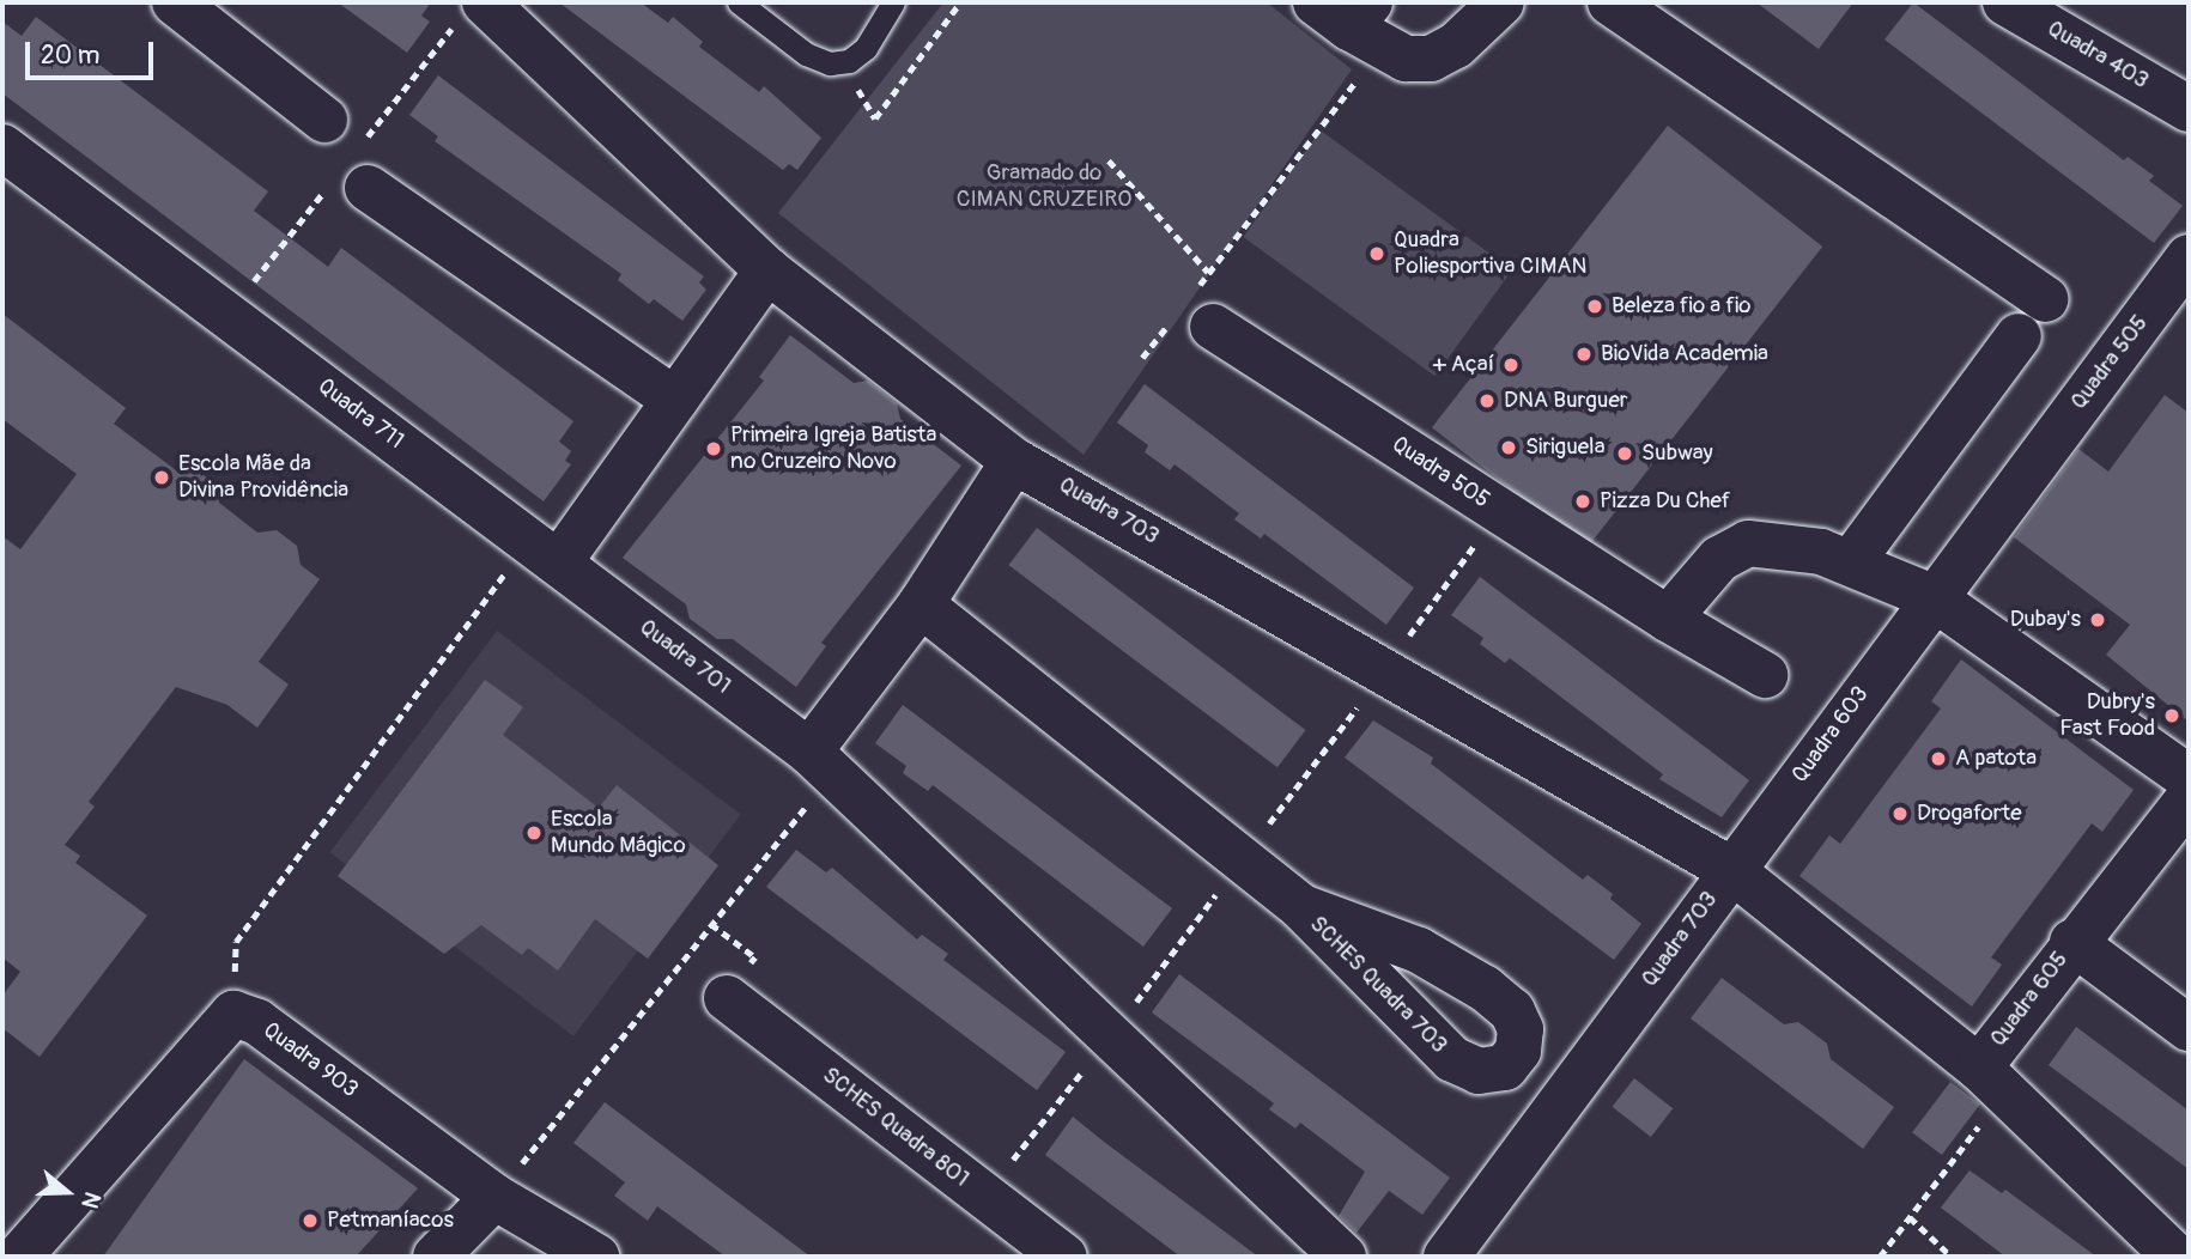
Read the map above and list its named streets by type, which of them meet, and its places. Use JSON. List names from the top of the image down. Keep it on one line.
{"streets":{"street":["Quadra 403","Quadra 505","Quadra 711","Quadra 703","Quadra 701","Quadra 603","SCHES Quadra 703","Quadra 605","Quadra 903","SCHES Quadra 801"]},"crossings":[["Quadra 505","Quadra 603"],["Quadra 711","Quadra 701"],["Quadra 703","Quadra 603"]],"parks":["Gramado do CIMAN CRUZEIRO"],"places":["Quadra Poliesportiva CIMAN","Beleza fio a fio","BioVida Academia","+ Açaí","DNA Burguer","Siriguela","Primeira Igreja Batista no Cruzeiro Novo","Subway","Escola Mãe da Divina Providência","Pizza Du Chef","Dubay's","Dubry's Fast Food","A patota","Drogaforte","Escola Mundo Mágico","Petmaníacos"],"scale_bar":"20 m","north":"right"}
